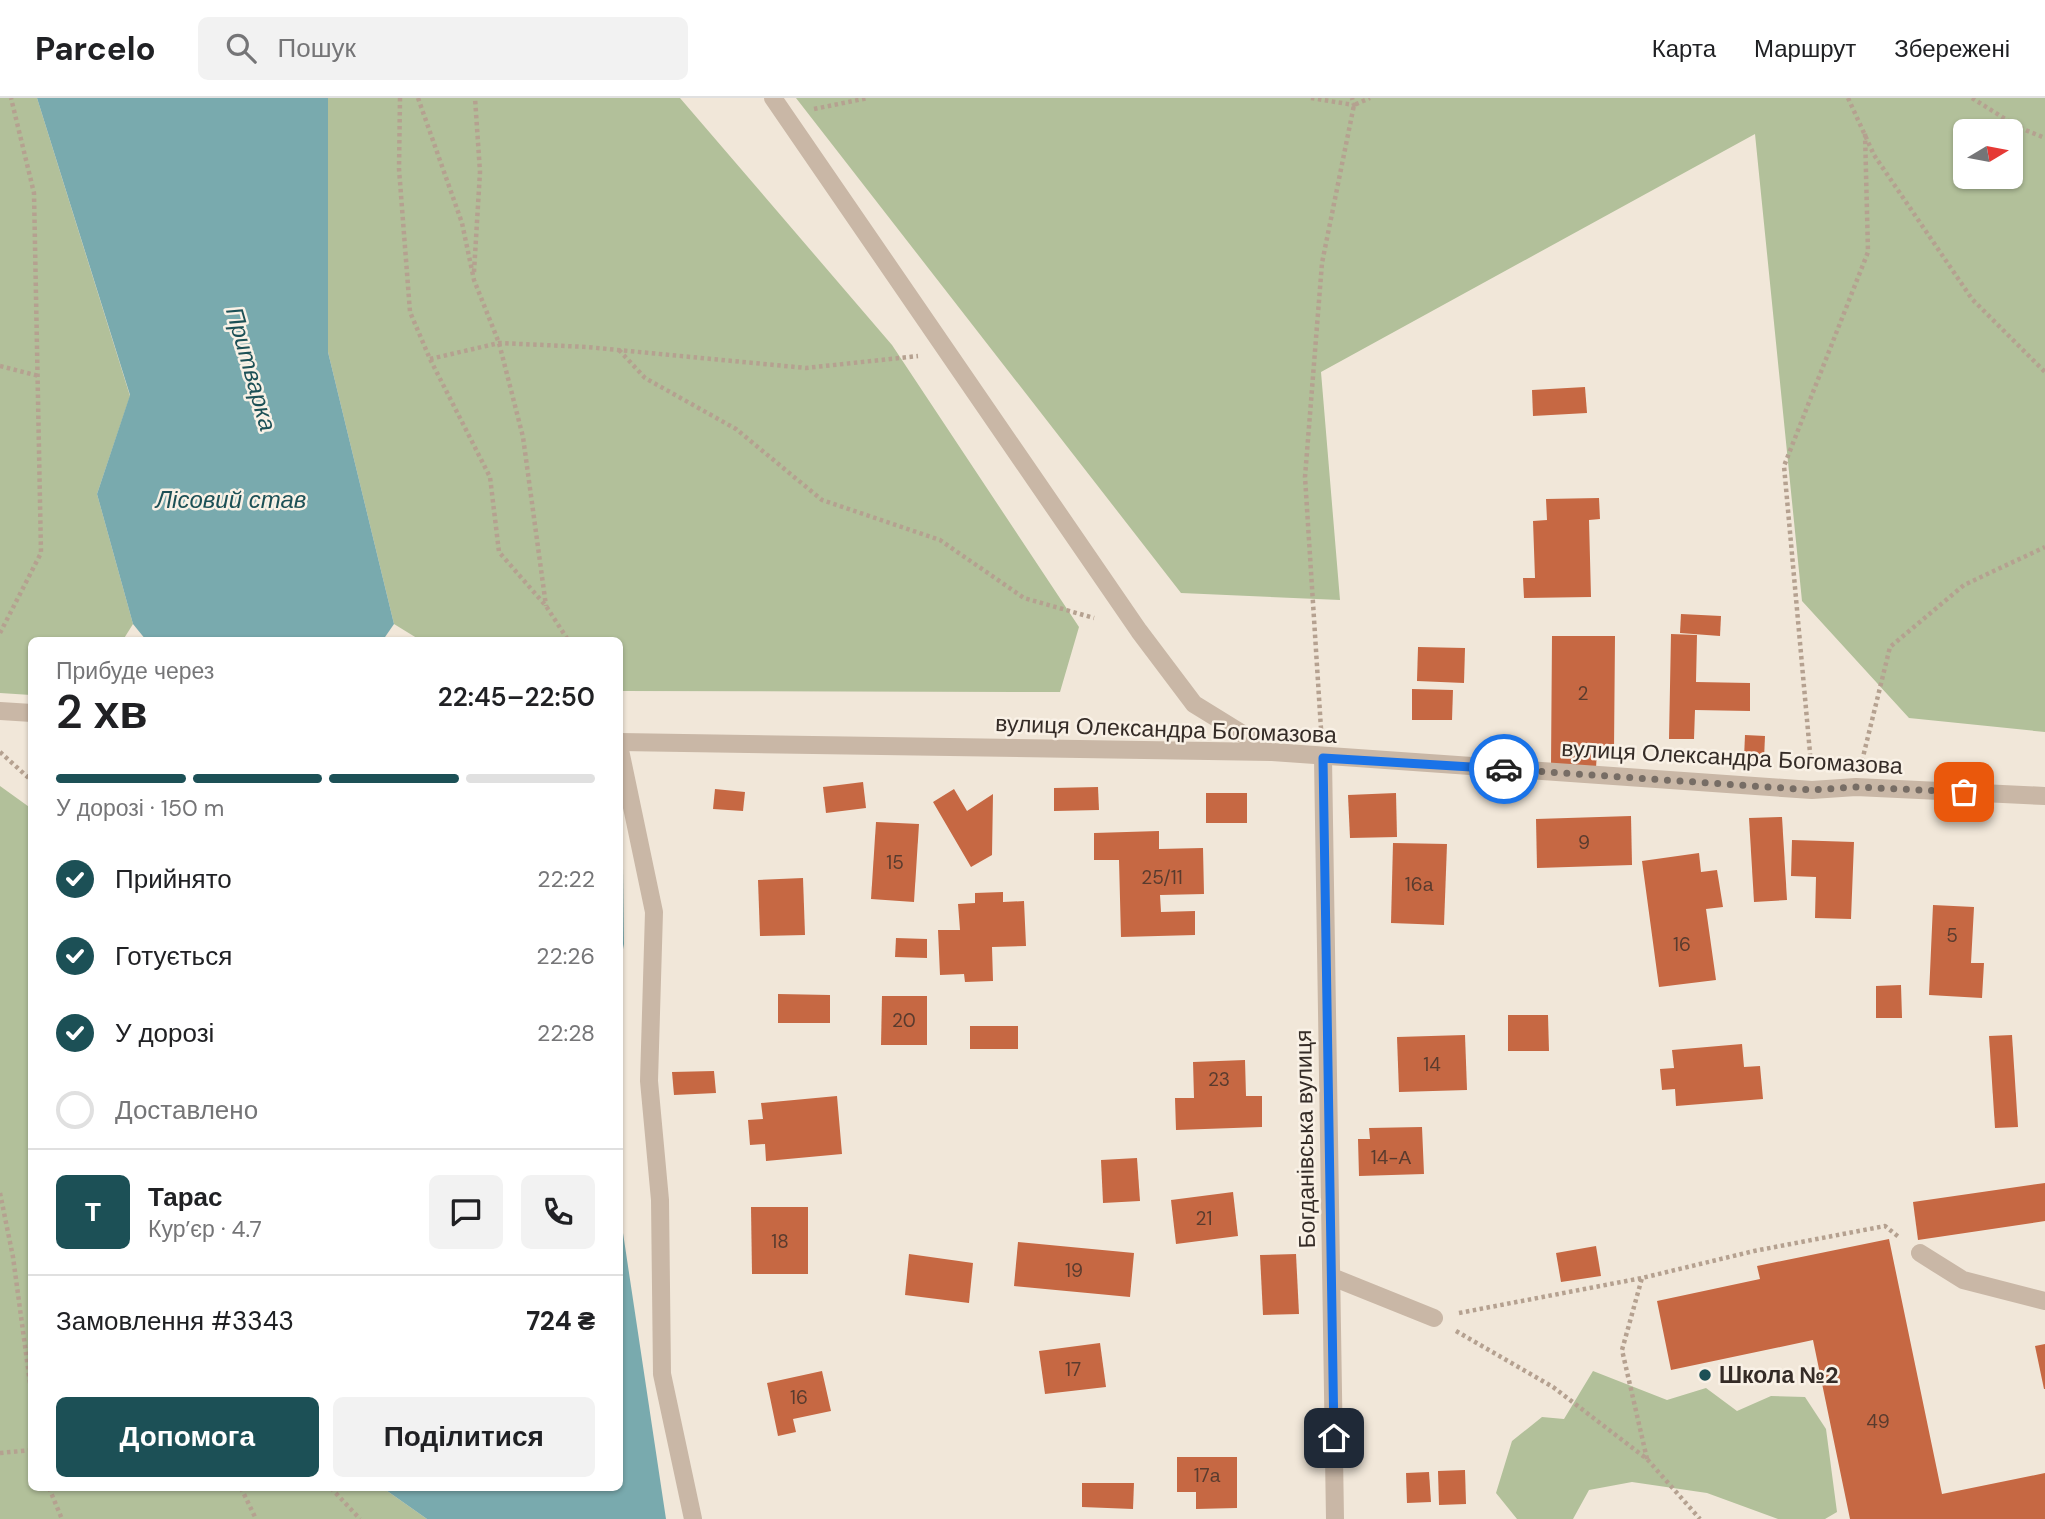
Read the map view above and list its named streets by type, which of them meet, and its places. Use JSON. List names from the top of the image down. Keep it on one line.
{"streets":{"street":["вулиця Олександра Богомазова","Богданівська вулиця"]},"crossings":[["вулиця Олександра Богомазова","Богданівська вулиця"]],"water":["Притварка","Лісовий став"],"places":["Школа №2"],"house_numbers":["2","9","15","25/11","16а","5","16","20","14","23","14-А","21","18","19","17","16","49","17а"],"north":"right","page":{"header":"Parcelo","search":"Пошук","nav":["Карта","Маршрут","Збережені"],"heading":["2 хв","Прибуде через","22:45–22:50"],"panel":["Тарас","Кур’єр · 4.7","Замовлення #3343","724 ₴"],"bar":"У дорозі · 150 m","list":[["Прийнято","22:22"],["Готується","22:26"],["У дорозі","22:28"],"Доставлено"],"round":"Т","buttons":["Допомога","Поділитися"]}}
